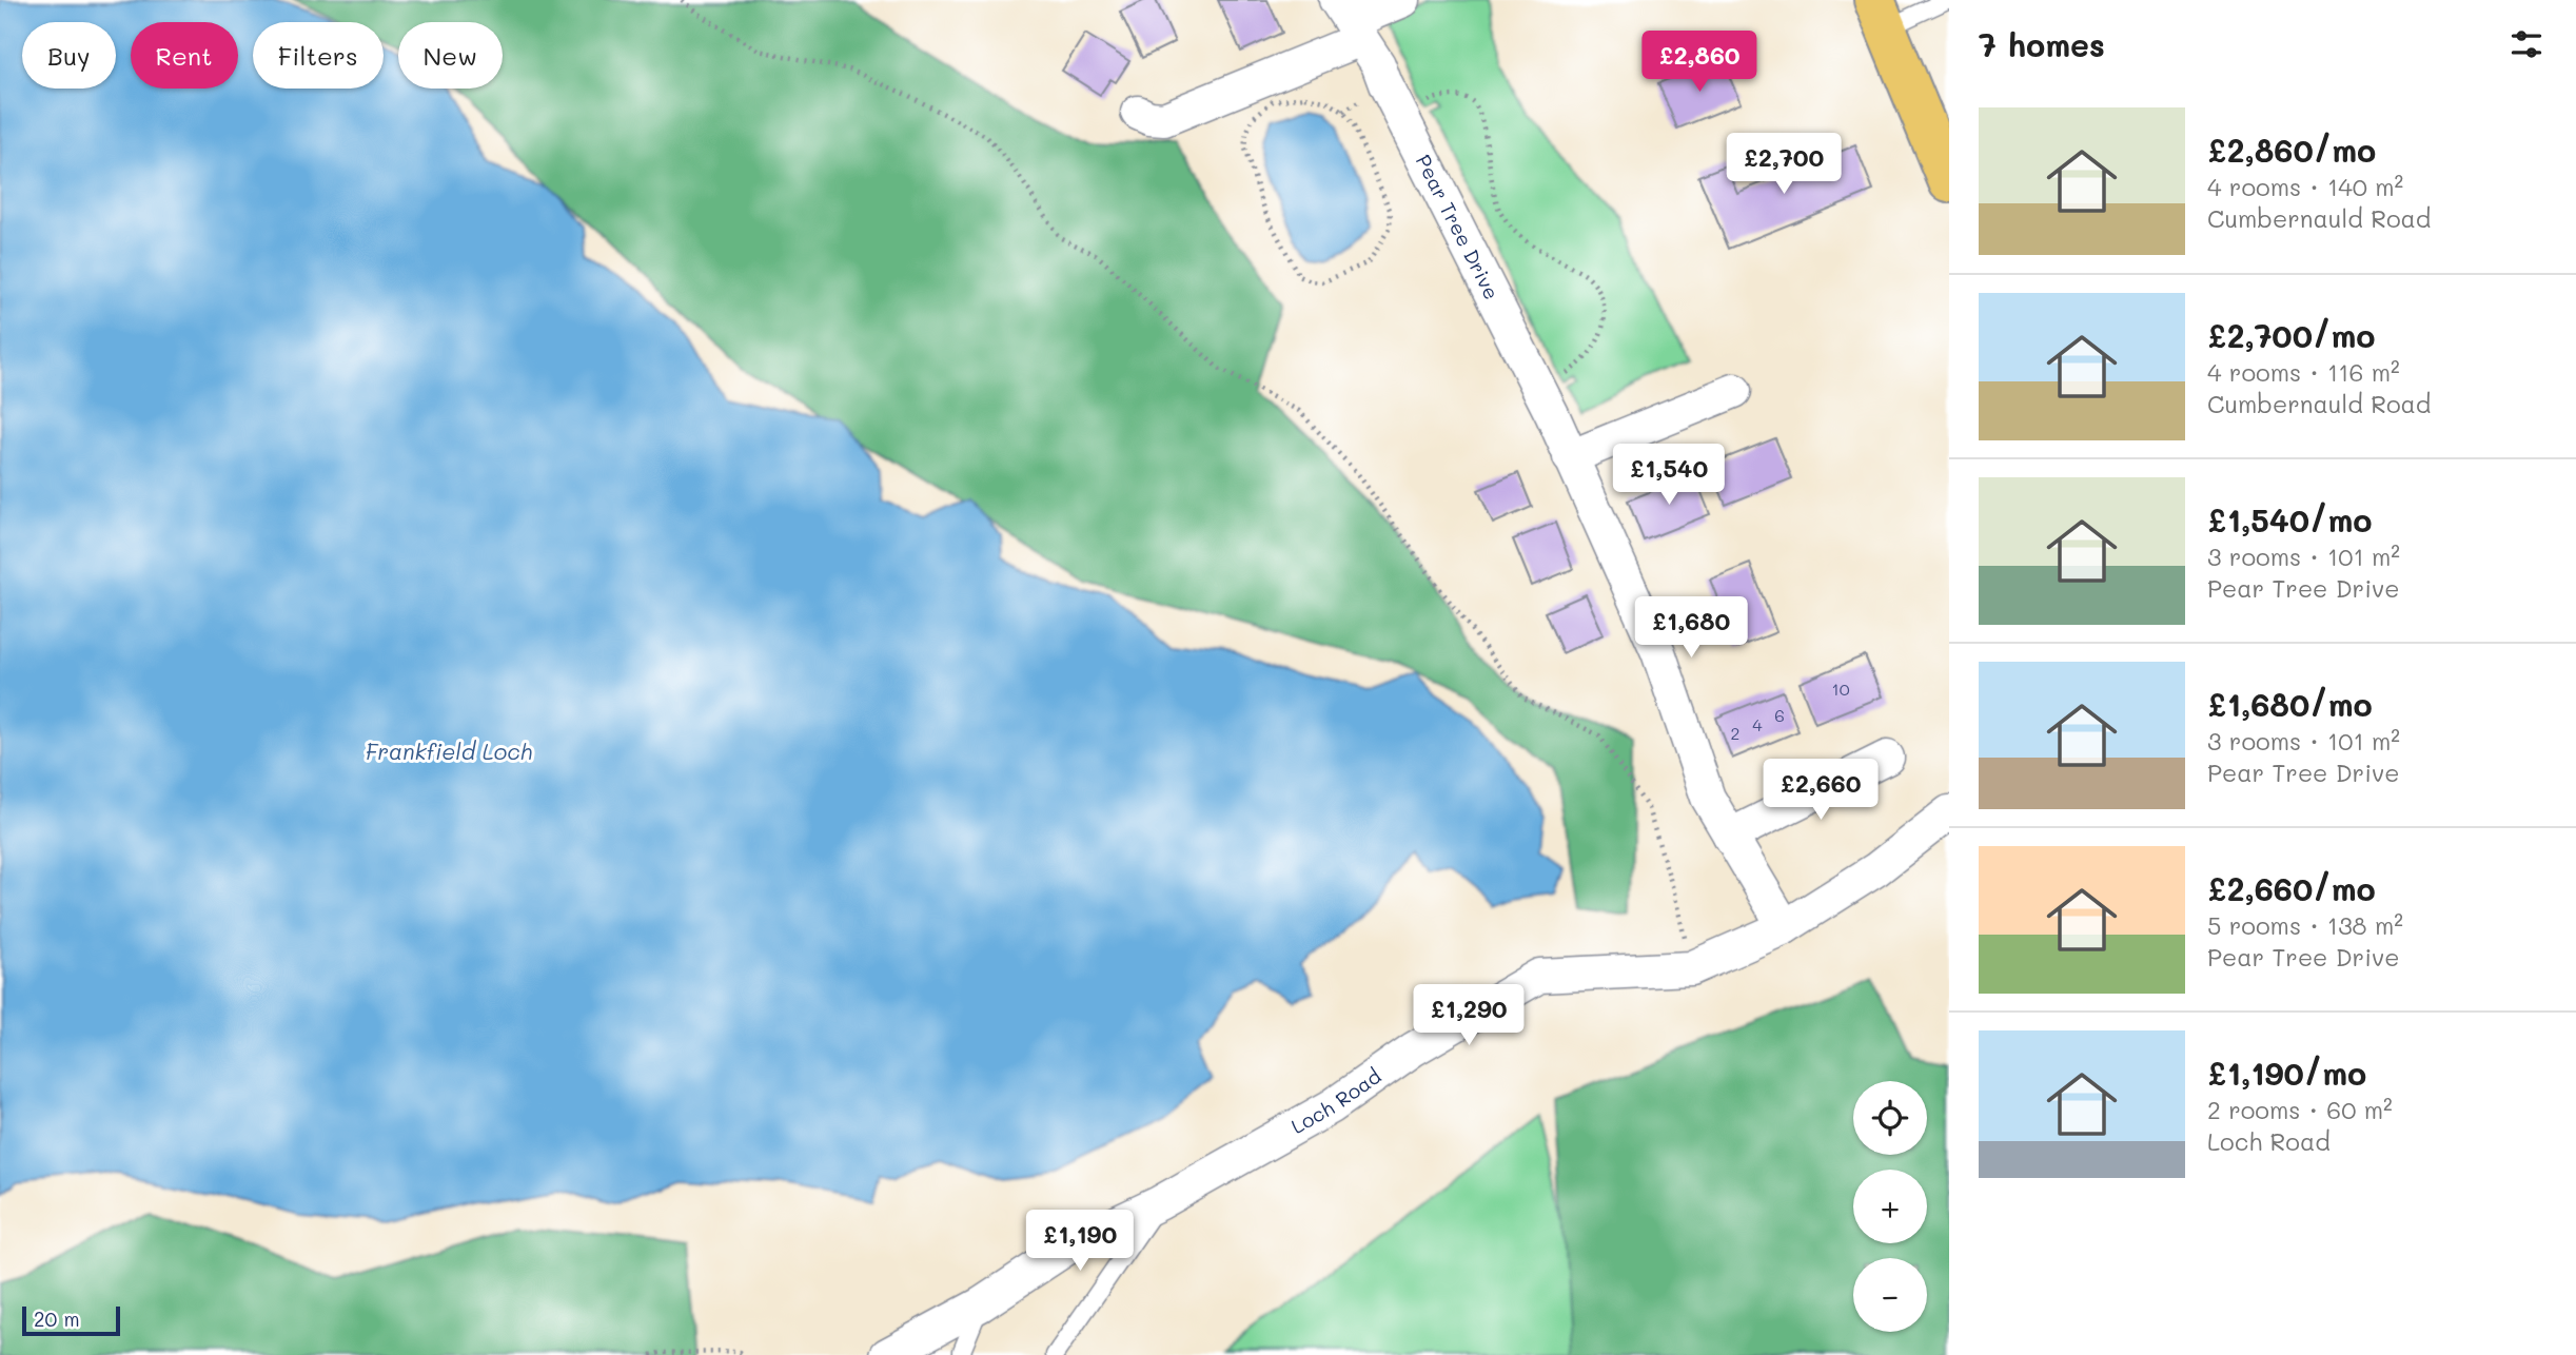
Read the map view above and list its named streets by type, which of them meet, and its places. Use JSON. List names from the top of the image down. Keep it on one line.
{"streets":{"street":["Pear Tree Drive","Loch Road"]},"crossings":[["Pear Tree Drive","Loch Road"]],"water":["Frankfield Loch"],"house_numbers":["10","6","4","2"],"scale_bar":"20 m","page":{"heading":"7 homes","chip":["Buy","Rent","Filters","New"],"price":["£2,860","£2,700","£1,540","£1,680","£2,660","£1,290","£1,190"],"list":[{"name":"£2,860/mo","note":"4 rooms · 140 m² · Cumbernauld Road"},{"name":"£2,700/mo","note":"4 rooms · 116 m² · Cumbernauld Road"},{"name":"£1,540/mo","note":"3 rooms · 101 m² · Pear Tree Drive"},{"name":"£1,680/mo","note":"3 rooms · 101 m² · Pear Tree Drive"},{"name":"£2,660/mo","note":"5 rooms · 138 m² · Pear Tree Drive"},{"name":"£1,190/mo","note":"2 rooms · 60 m² · Loch Road"}],"map_buttons":["+","−"],"scale":"20 m"}}
